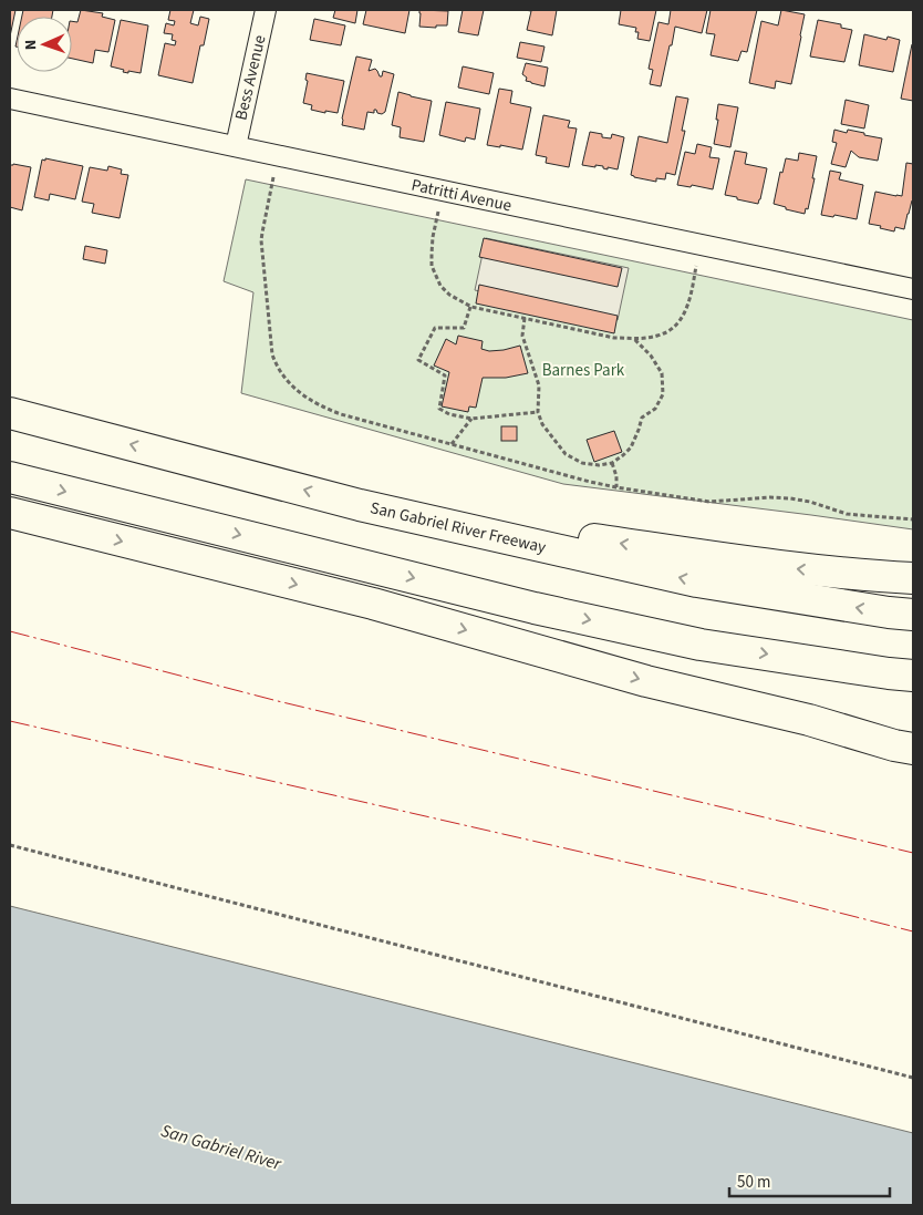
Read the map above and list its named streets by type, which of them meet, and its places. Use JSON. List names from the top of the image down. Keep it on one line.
{"streets":{"highway":["San Gabriel River Freeway"],"street":["Bess Avenue","Patritti Avenue"]},"crossings":[["Bess Avenue","Patritti Avenue"]],"water":["San Gabriel River"],"parks":["Barnes Park"],"scale_bar":"50 m","north":"left"}
